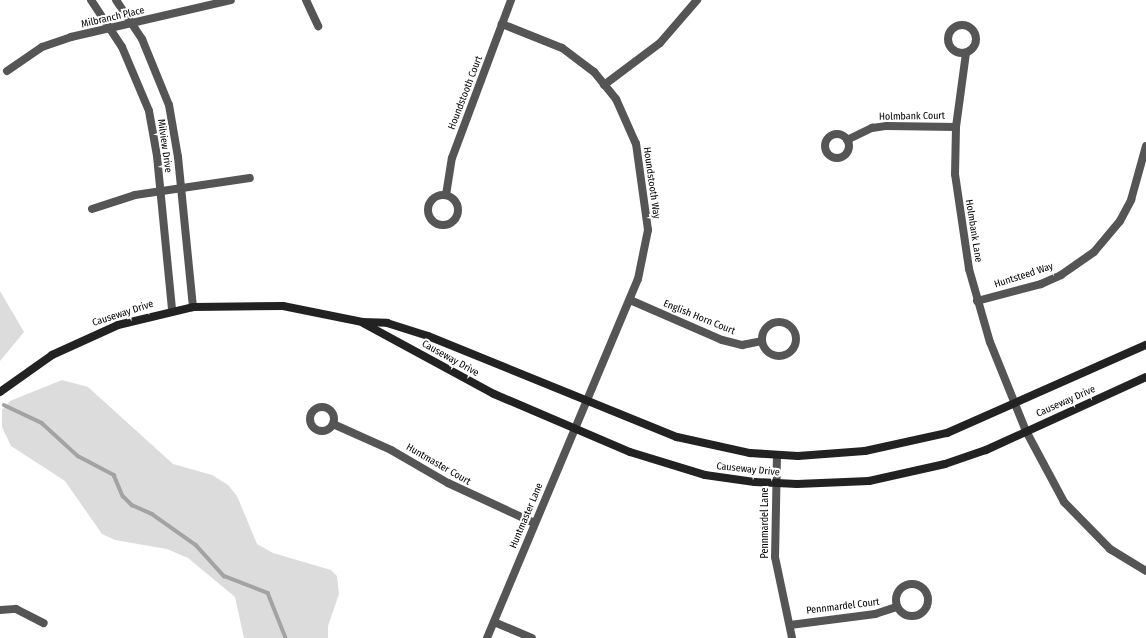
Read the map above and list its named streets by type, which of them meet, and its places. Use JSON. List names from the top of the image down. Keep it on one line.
{"streets":{"street":["Milbranch Place","Houndstooth Court","Holmbank Court","Milview Drive","Houndstooth Way","Holmbank Lane","Huntsteed Way","Causeway Drive","English Horn Court","Huntmaster Court","Huntmaster Lane","Pennmardel Lane","Pennmardel Court"]},"crossings":[["Milbranch Place","Milview Drive"],["Houndstooth Court","Houndstooth Way"],["Holmbank Court","Holmbank Lane"],["Milview Drive","Causeway Drive"],["Houndstooth Way","Causeway Drive"],["Houndstooth Way","English Horn Court"],["Houndstooth Way","Huntmaster Lane"],["Holmbank Lane","Huntsteed Way"],["Holmbank Lane","Causeway Drive"],["Causeway Drive","Huntmaster Lane"],["Causeway Drive","Pennmardel Lane"],["Huntmaster Court","Huntmaster Lane"],["Pennmardel Lane","Pennmardel Court"]]}
